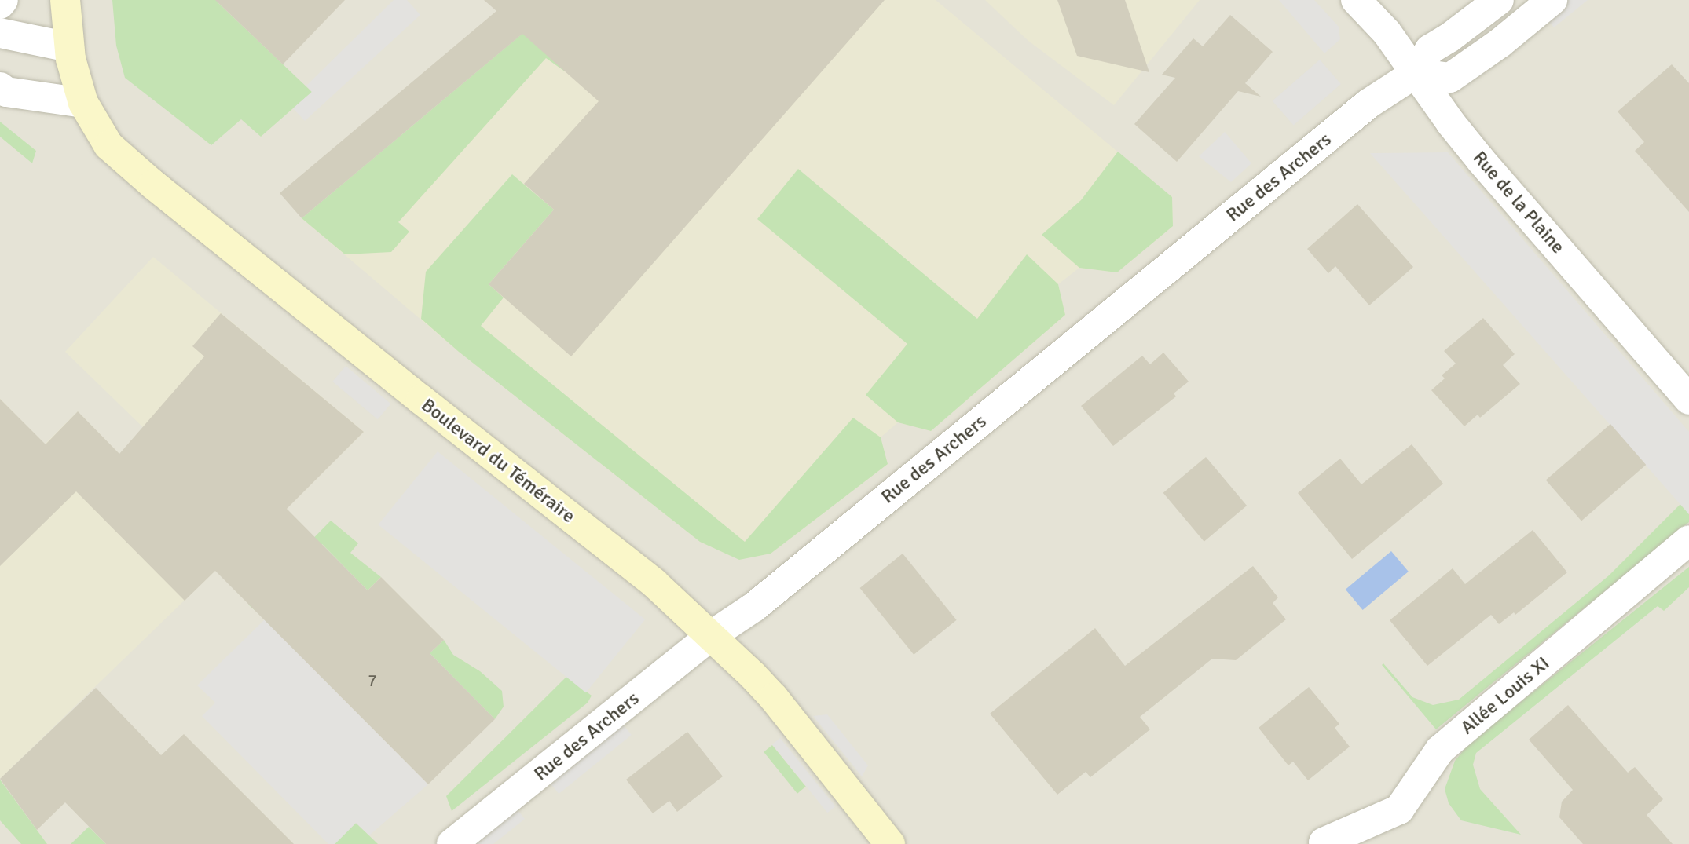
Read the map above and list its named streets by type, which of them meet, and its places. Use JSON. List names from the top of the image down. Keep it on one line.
{"streets":{"main road":["Boulevard du Téméraire"],"street":["Rue des Archers","Rue de la Plaine","Allée Louis XI"]},"crossings":[["Rue des Archers","Rue de la Plaine"],["Rue des Archers","Boulevard du Téméraire"]],"house_numbers":["7"]}
